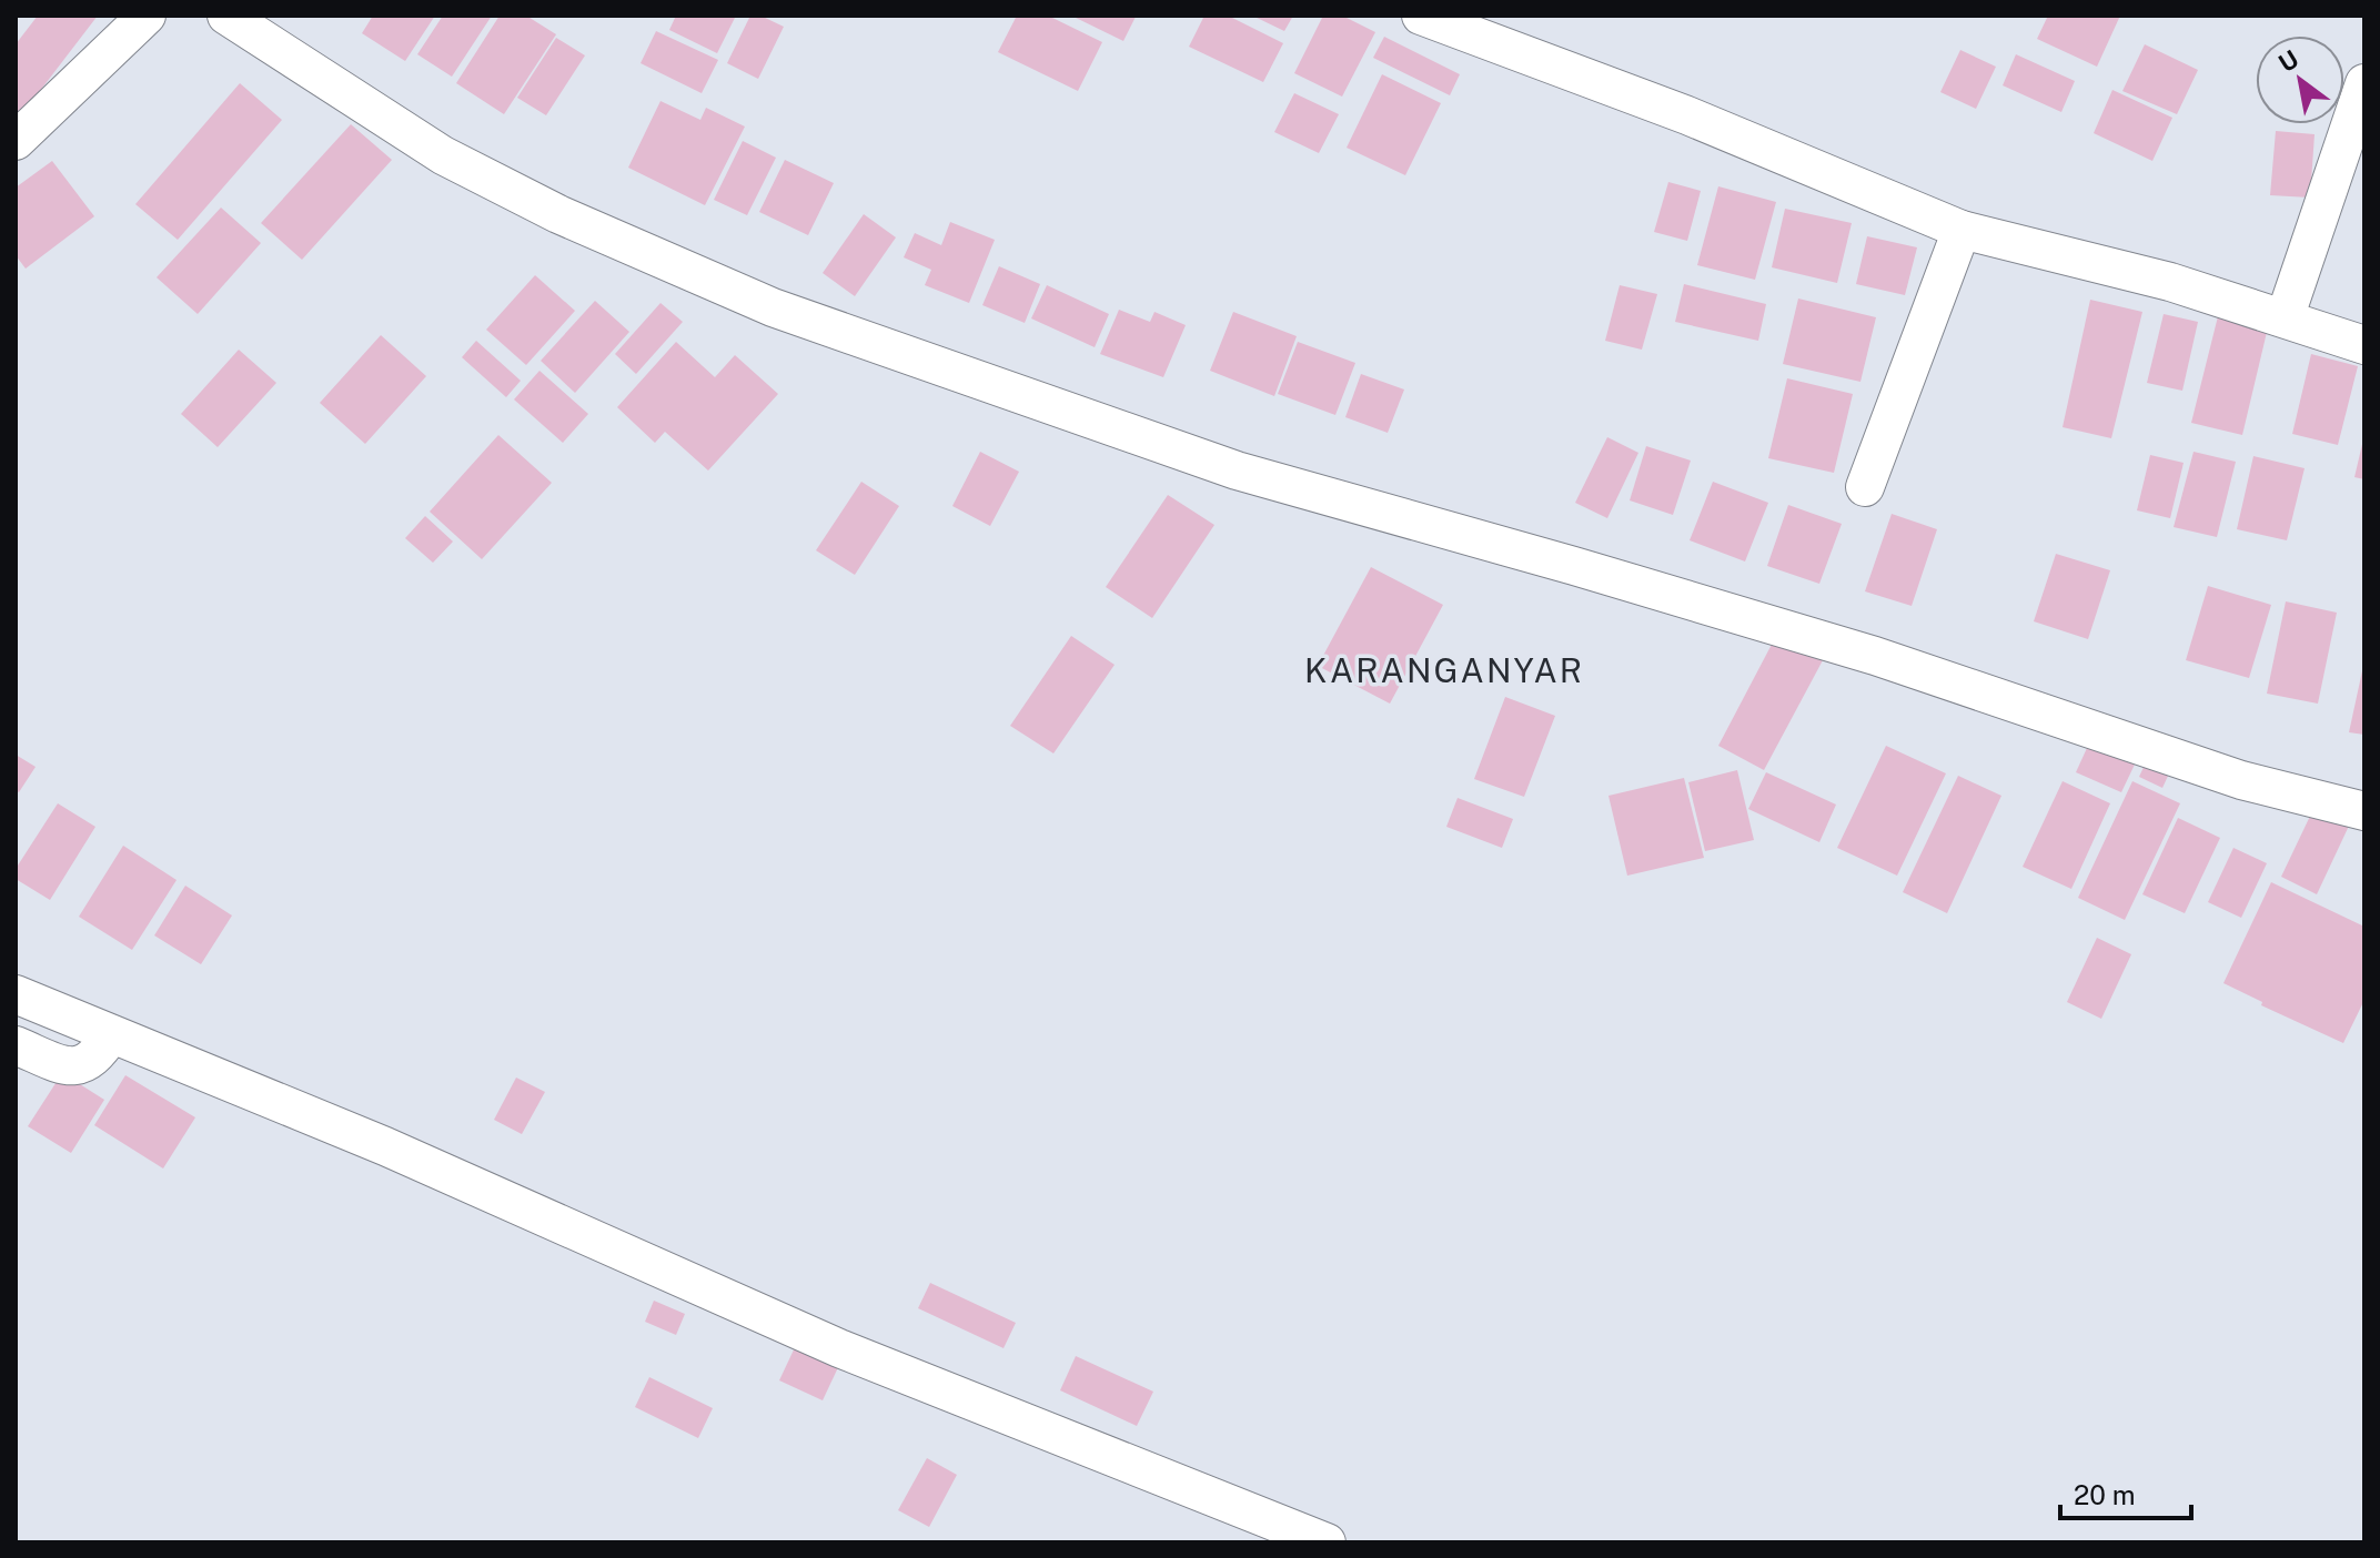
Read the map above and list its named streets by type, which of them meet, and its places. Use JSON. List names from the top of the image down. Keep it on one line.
{"districts":["KARANGANYAR"],"scale_bar":"20 m","north":"top left"}
